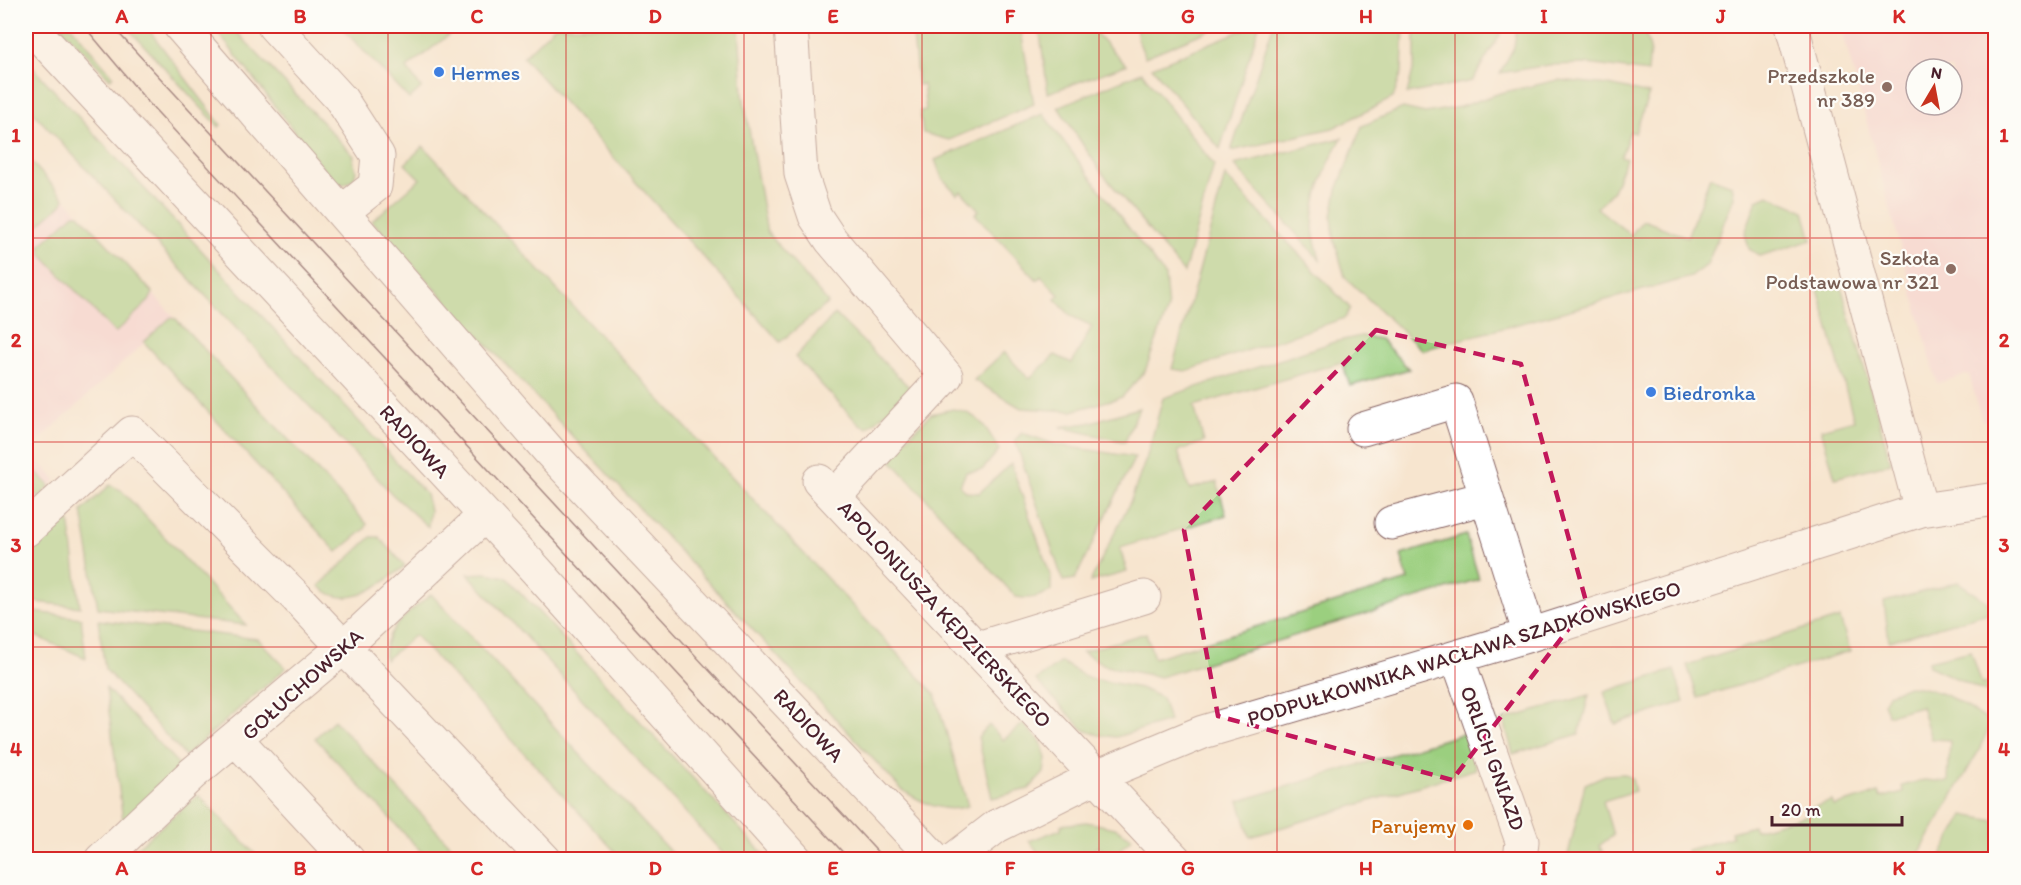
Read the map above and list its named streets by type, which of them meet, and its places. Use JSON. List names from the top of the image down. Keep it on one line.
{"streets":{"street":["RADIOWA","APOLONIUSZA KĘDZIERSKIEGO","PODPUŁKOWNIKA WACŁAWA SZADKOWSKIEGO","GOŁUCHOWSKA","ORLICH GNIAZD"]},"crossings":[["RADIOWA","GOŁUCHOWSKA"],["APOLONIUSZA KĘDZIERSKIEGO","PODPUŁKOWNIKA WACŁAWA SZADKOWSKIEGO"],["PODPUŁKOWNIKA WACŁAWA SZADKOWSKIEGO","ORLICH GNIAZD"]],"places":["Hermes","Przedszkole nr 389","Szkoła Podstawowa nr 321","Biedronka","Parujemy"],"scale_bar":"20 m","north":"top","grid":{"columns":["A","B","C","D","E","F","G","H","I","J","K"],"rows":["1","2","3","4"]}}
